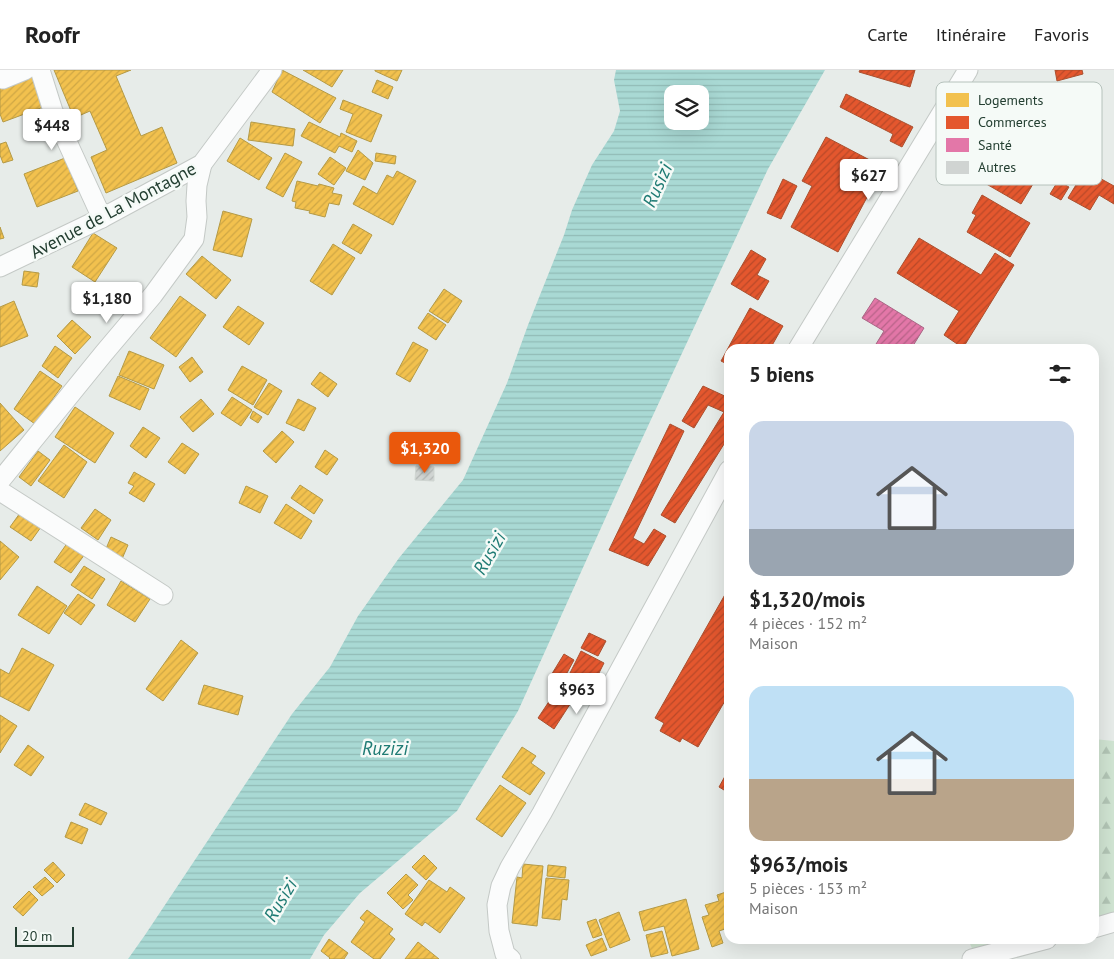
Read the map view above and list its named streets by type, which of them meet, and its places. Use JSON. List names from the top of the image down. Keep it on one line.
{"streets":{"street":["Avenue de La Montagne"]},"water":["Rusizi","Ruzizi"],"legend":["Logements","Commerces","Santé","Autres"],"scale_bar":"20 m","page":{"header":"Roofr","nav":["Carte","Itinéraire","Favoris"],"price":["$448","$627","$1,180","$1,320","$963"],"heading":"5 biens","list":[{"name":"$1,320/mois","note":"4 pièces · 152 m² · Maison"},{"name":"$963/mois","note":"5 pièces · 153 m² · Maison"}],"scale":"20 m"}}
